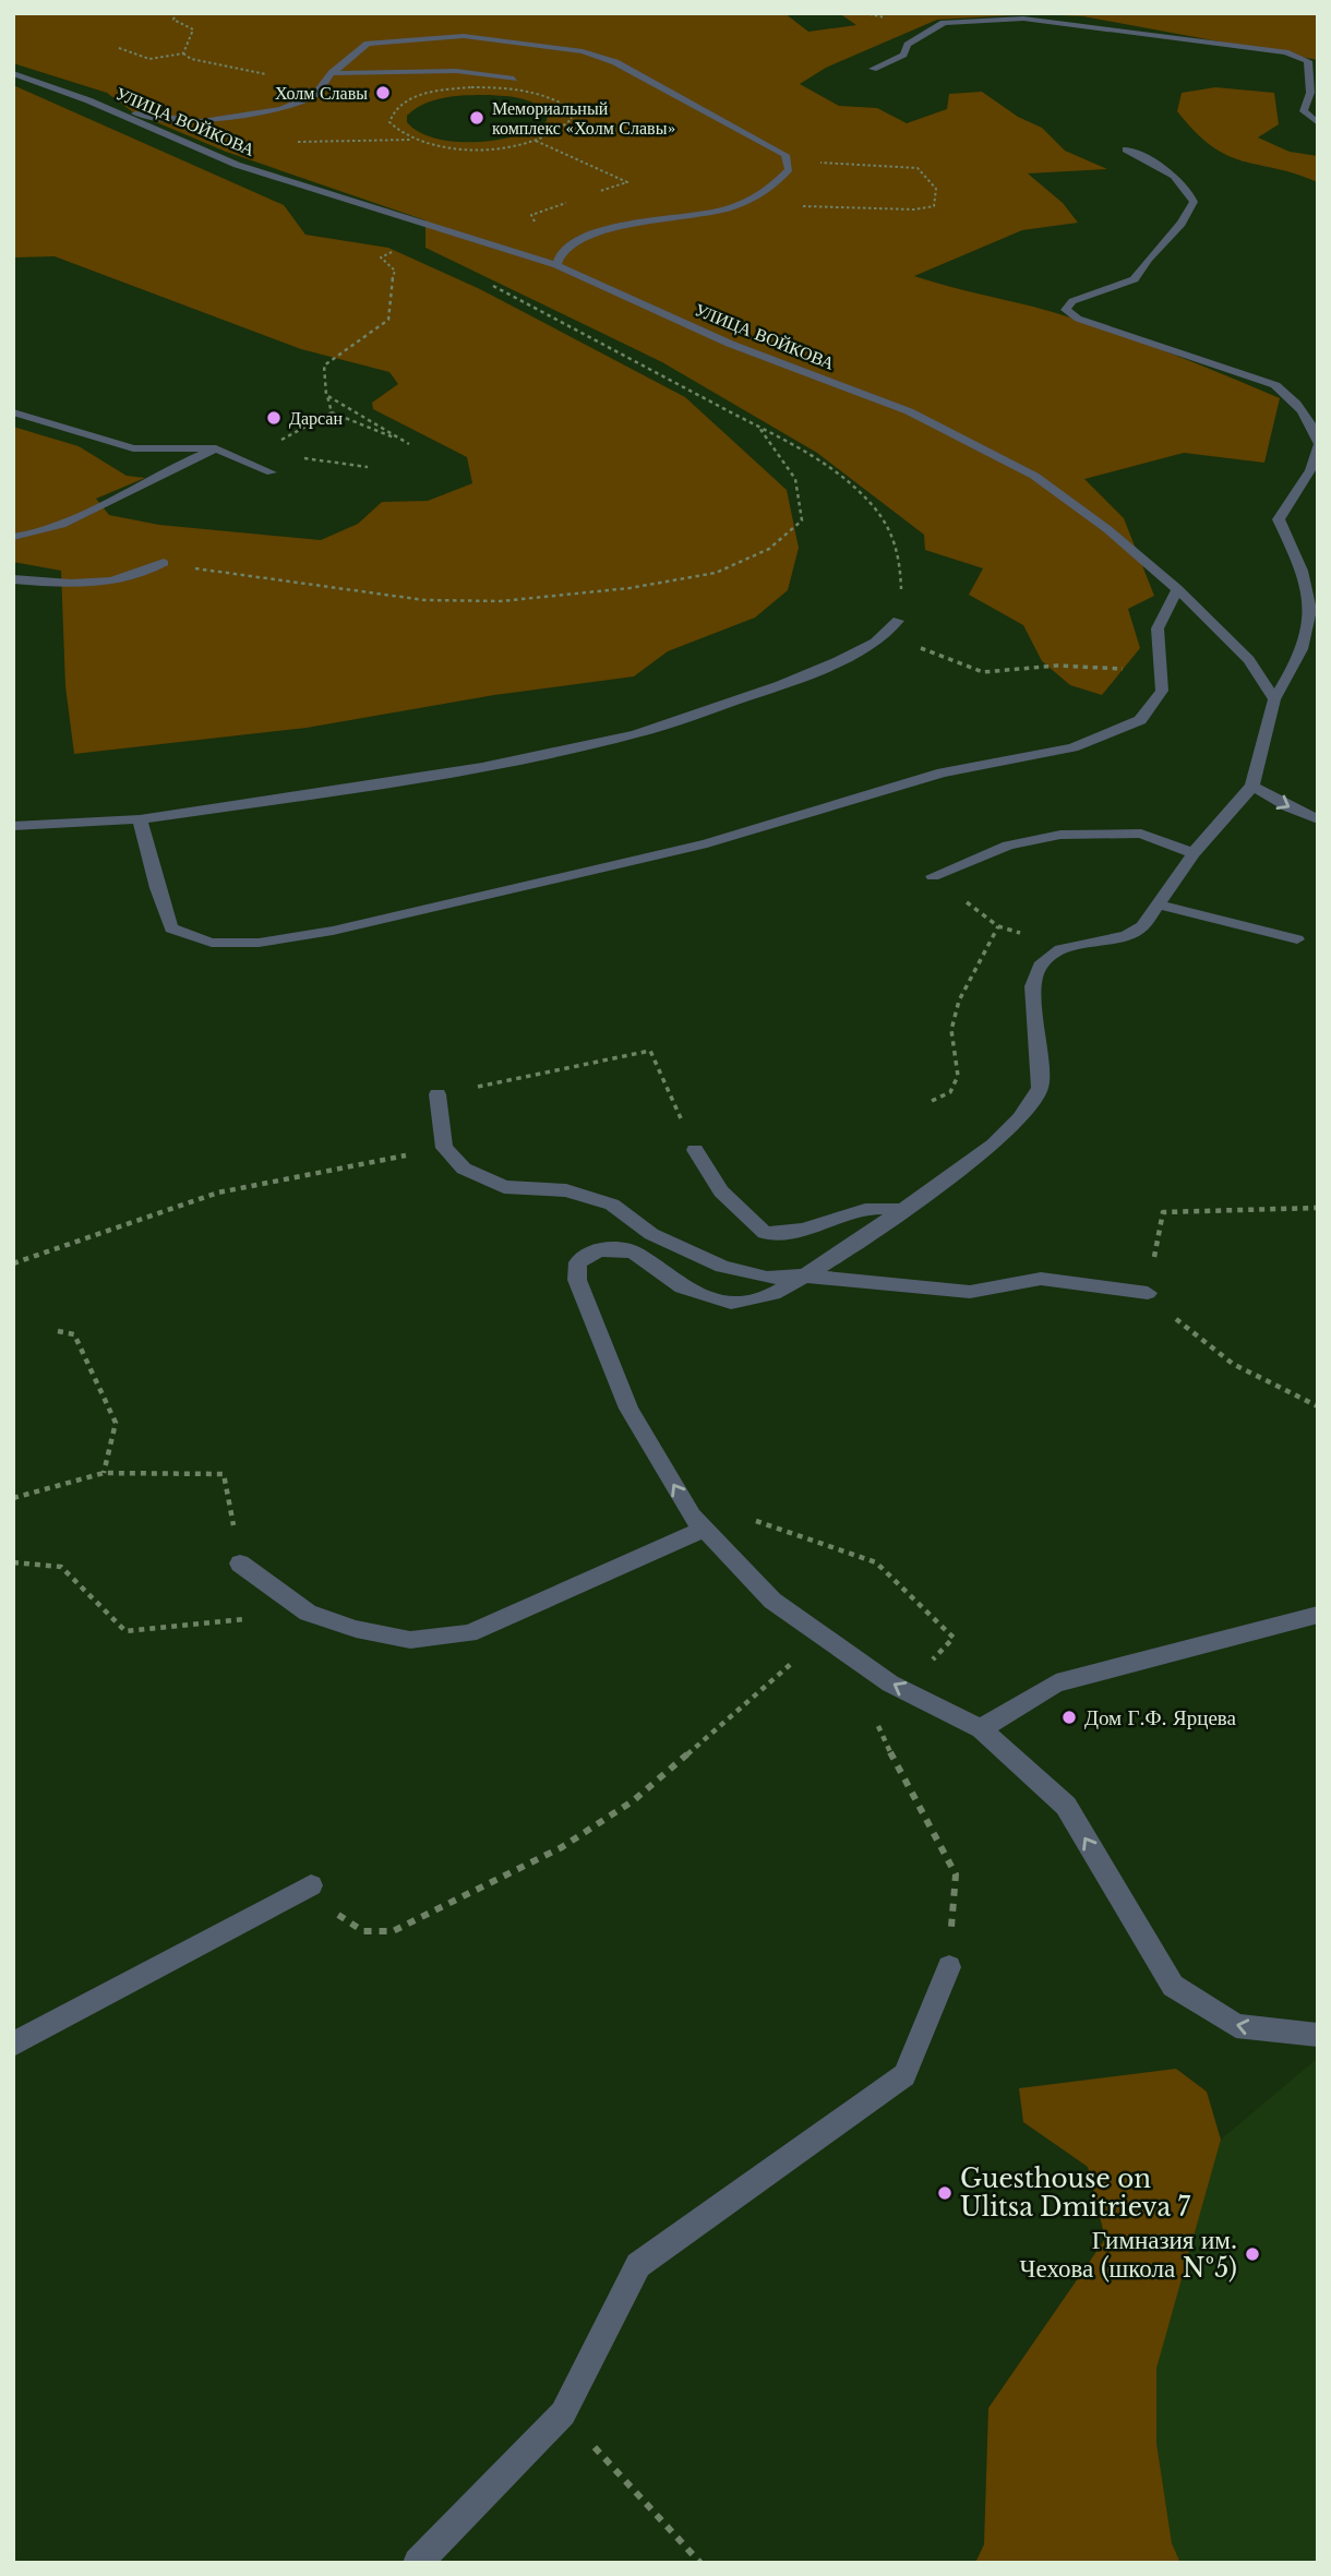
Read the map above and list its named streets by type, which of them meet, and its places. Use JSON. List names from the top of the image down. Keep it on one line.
{"streets":{"street":["УЛИЦА ВОЙКОВА"]},"places":["Холм Славы","Мемориальный комплекс «Холм Славы»","Дарсан","Дом Г.Ф. Ярцева","Guesthouse on Ulitsa Dmitrieva 7","Гимназия им. Чехова (школа №5)"]}
